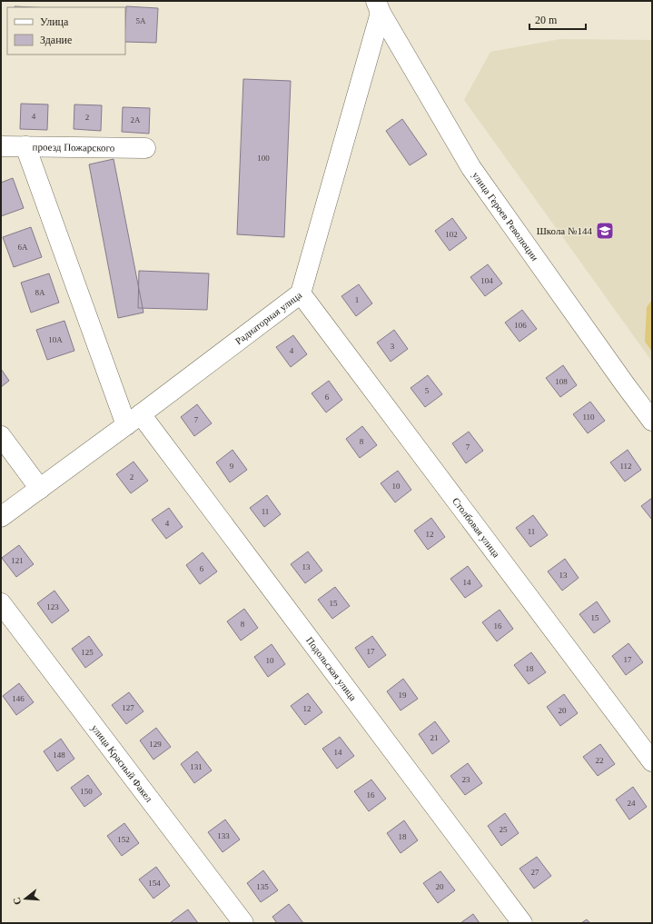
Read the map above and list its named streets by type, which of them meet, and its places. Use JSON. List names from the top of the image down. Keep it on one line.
{"streets":{"street":["проезд Пожарского","улица Героев Революции","Радиаторная улица","Столбовая улица","Подольская улица","улица Красный Факел"]},"crossings":[["проезд Пожарского","Подольская улица"],["улица Героев Революции","Радиаторная улица"],["Радиаторная улица","Столбовая улица"],["Радиаторная улица","Подольская улица"]],"places":{"school or university":["Школа №144"]},"house_numbers":["5А","4","2","2А","100","102","6А","104","8А","1","106","10А","3","4","108","5","6","110","7","8","7","9","112","2","10","11","4","11","12","121","13","6","13","14","15","123","15","8","16","17","125","17","10","18","19","146","127","12","20","21","129","14","148","22","131","23","150","16","24","25","133","18","152","27","154","135","20"],"legend":["Улица","Здание"],"scale_bar":"20 m","north":"left"}
